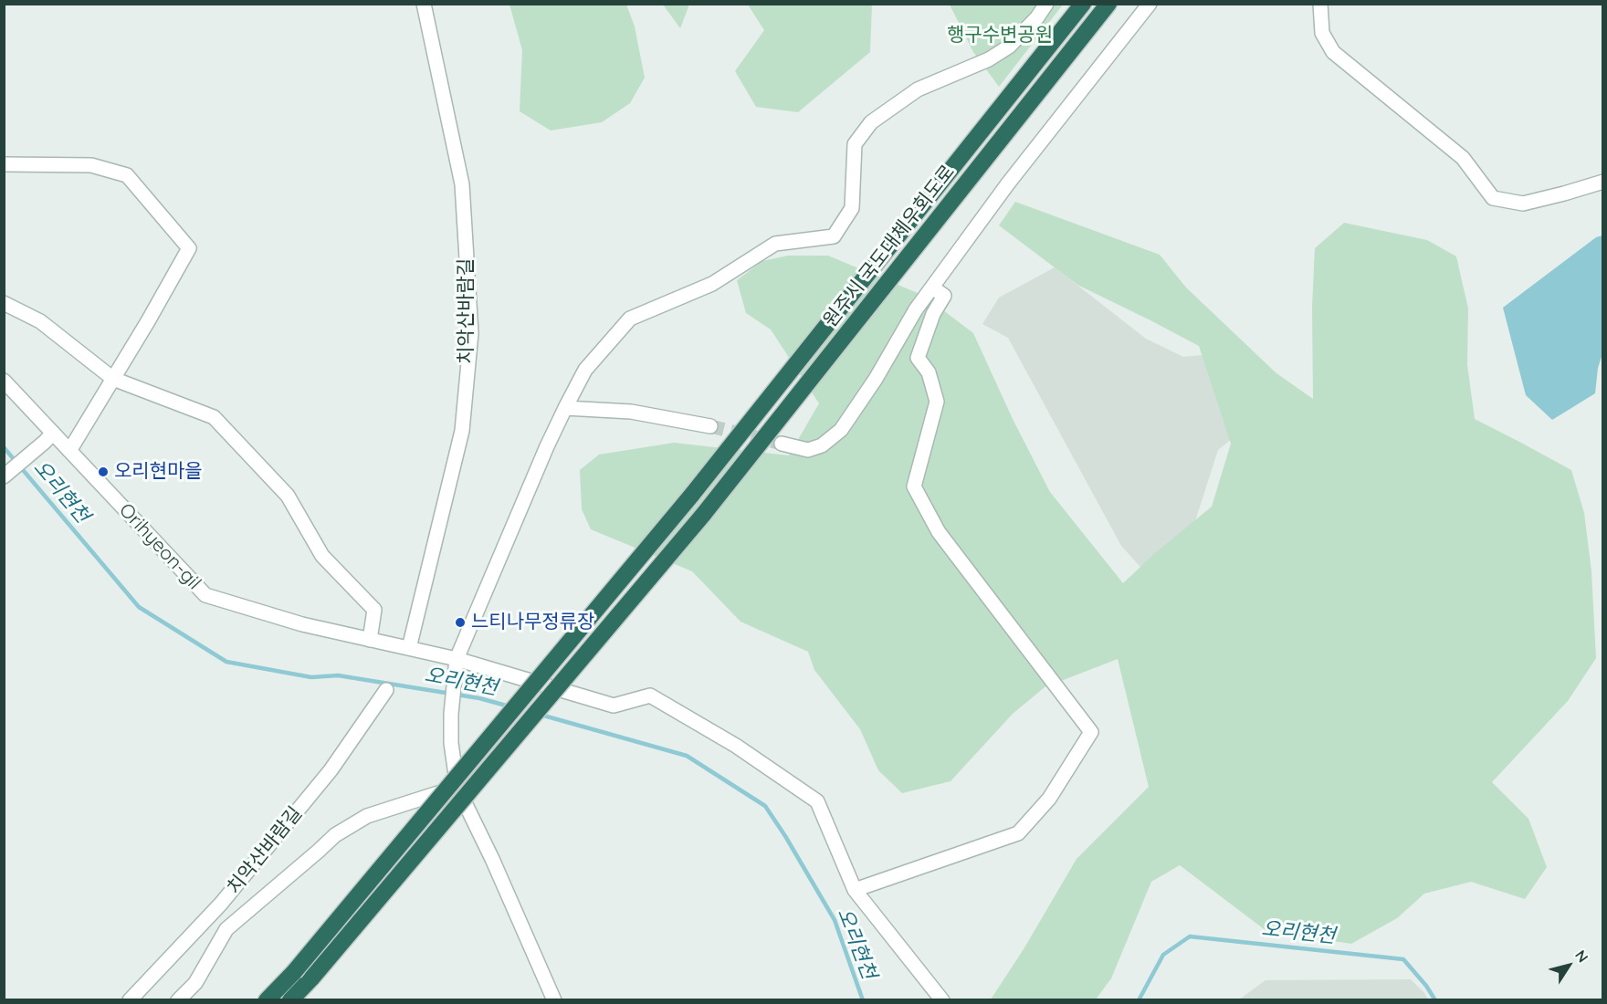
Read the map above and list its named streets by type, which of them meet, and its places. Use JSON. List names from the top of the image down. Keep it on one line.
{"streets":{"highway":["원주시 국도대체우회도로"],"street":["치악산바람길","Orihyeon-gil"]},"crossings":[["치악산바람길","Orihyeon-gil"]],"water":["오리현천"],"parks":["행구수변공원"],"places":["오리현마을","느티나무정류장"],"north":"top right"}
